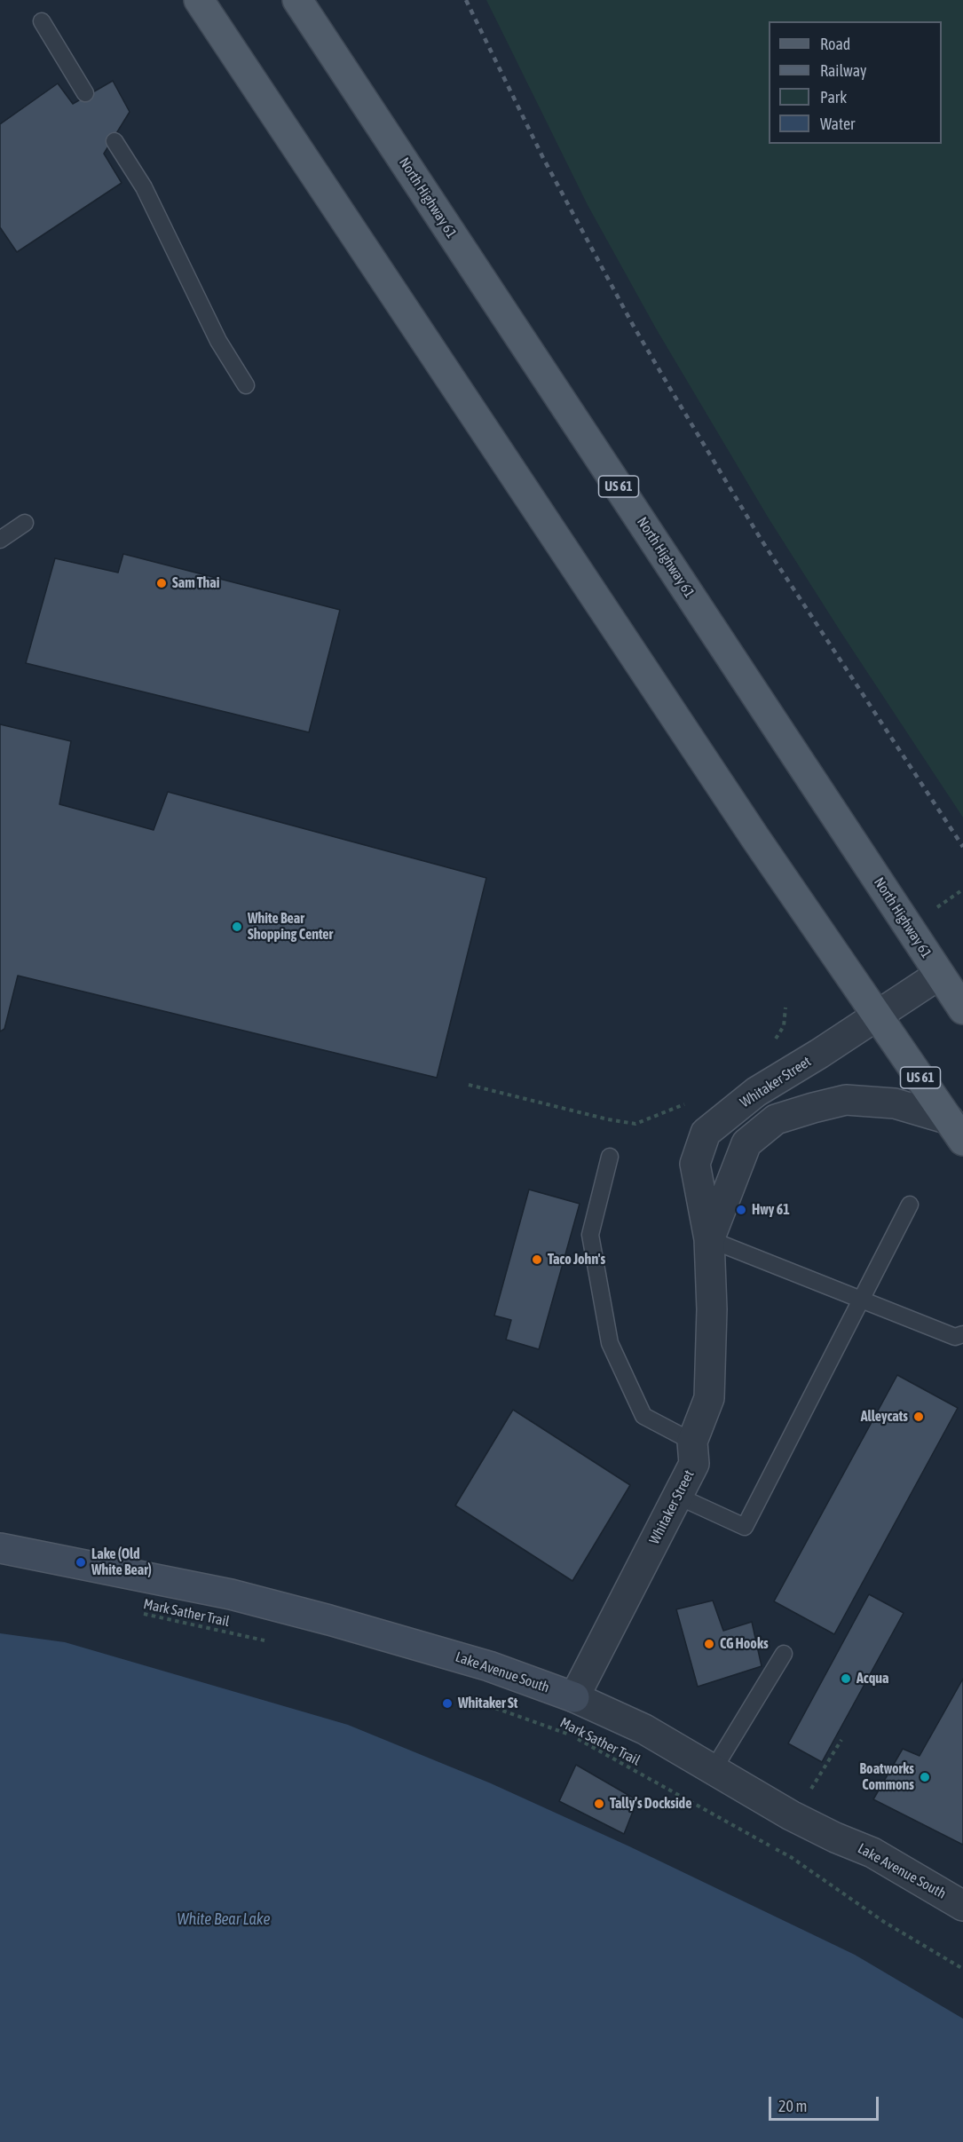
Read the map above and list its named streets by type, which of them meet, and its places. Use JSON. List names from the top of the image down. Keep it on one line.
{"streets":{"main road":["North Highway 61","US 61"],"street":["Whitaker Street","Lake Avenue South"],"path":["Mark Sather Trail"]},"crossings":[["North Highway 61","Whitaker Street"],["US 61","Whitaker Street"],["Whitaker Street","Lake Avenue South"]],"water":["White Bear Lake"],"places":["Sam Thai","White Bear Shopping Center","Hwy 61","Taco John's","Alleycats","Lake (Old White Bear)","CG Hooks","Acqua","Whitaker St","Boatworks Commons","Tally’s Dockside"],"legend":["Road","Railway","Park","Water"],"scale_bar":"20 m"}
